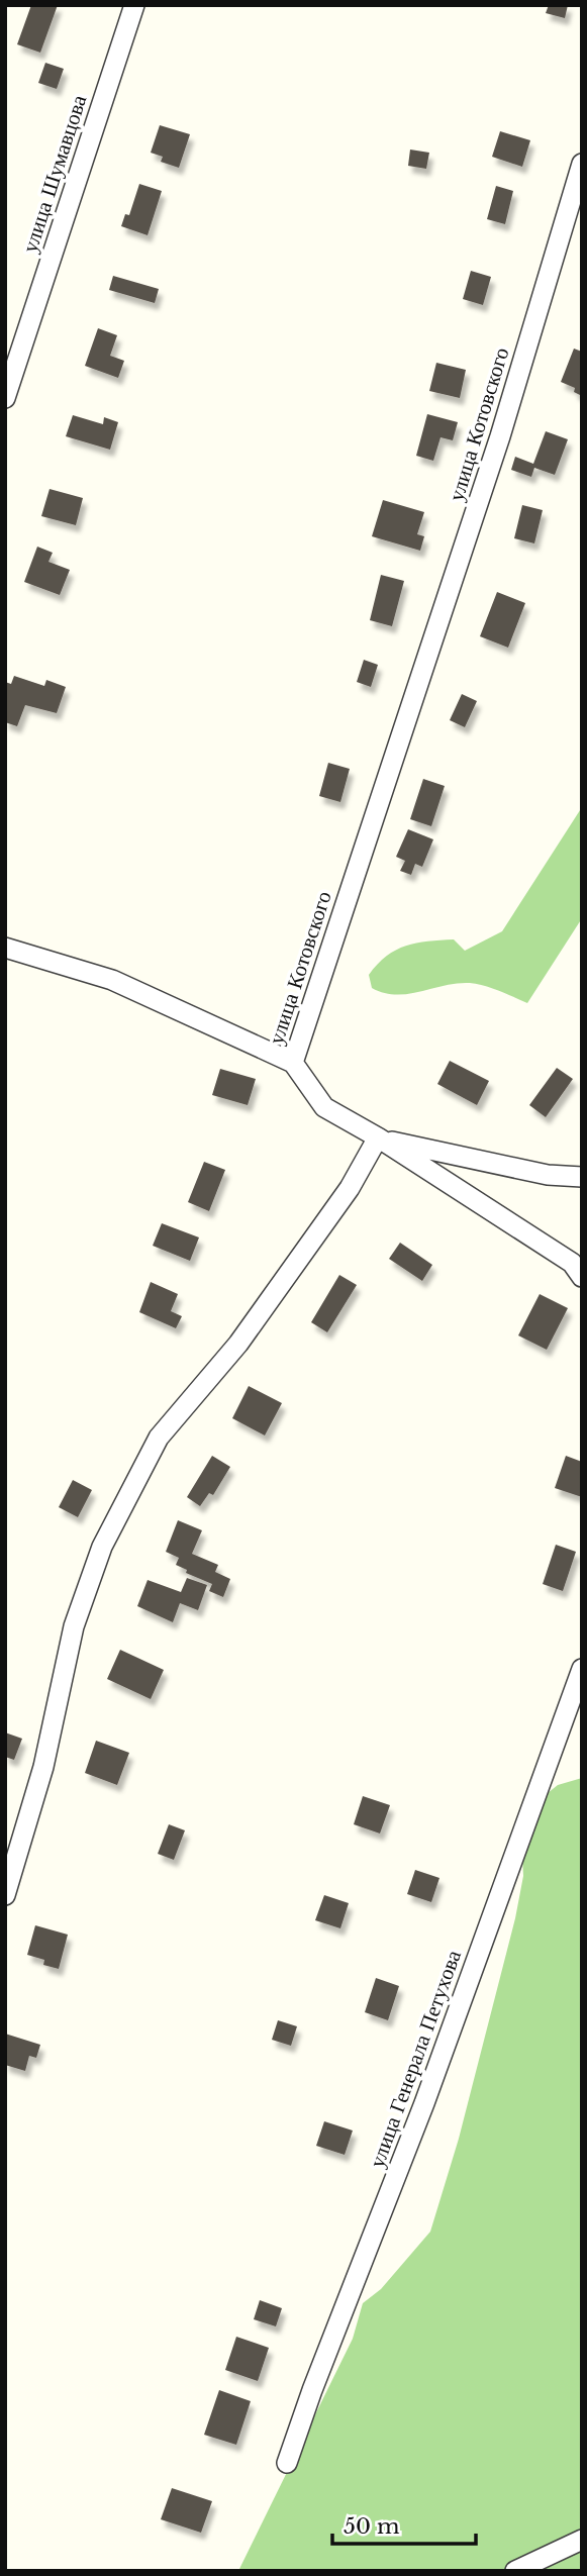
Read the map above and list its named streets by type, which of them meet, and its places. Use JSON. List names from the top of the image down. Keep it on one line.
{"streets":{"street":["улица Шумавцова","улица Котовского","улица Генерала Петухова"]},"scale_bar":"50 m"}
